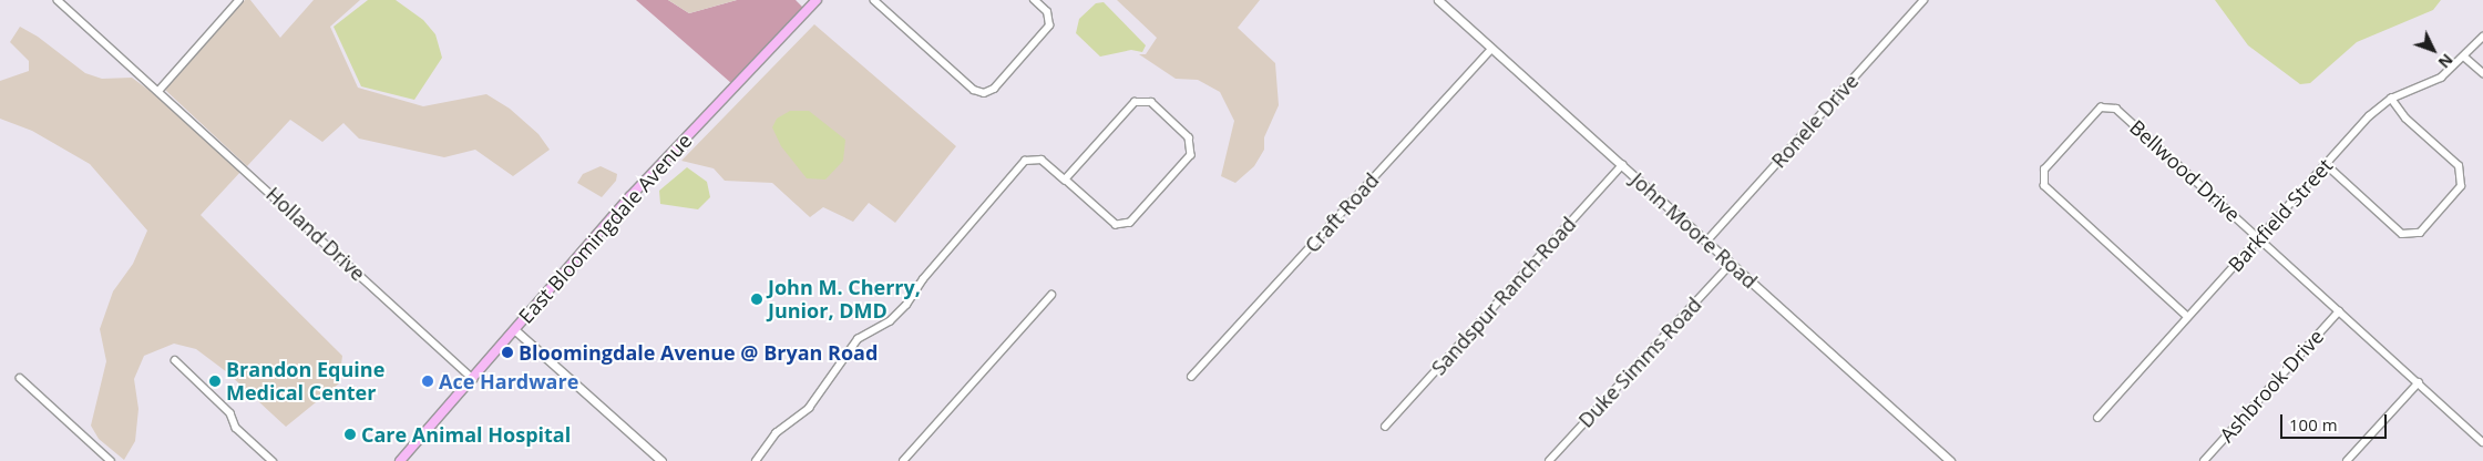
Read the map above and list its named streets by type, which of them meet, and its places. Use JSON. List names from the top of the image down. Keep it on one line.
{"streets":{"main road":["East Bloomingdale Avenue"],"street":["Ronele Drive","Bellwood Drive","Craft Road","Barkfield Street","John Moore Road","Holland Drive","Sandspur Ranch Road","Duke Simms Road","Ashbrook Drive"]},"crossings":[["Ronele Drive","John Moore Road"],["Bellwood Drive","Barkfield Street"],["Bellwood Drive","Ashbrook Drive"],["Craft Road","John Moore Road"],["East Bloomingdale Avenue","Holland Drive"],["John Moore Road","Sandspur Ranch Road"],["John Moore Road","Duke Simms Road"]],"places":["John M. Cherry, Junior, DMD","Bloomingdale Avenue @ Bryan Road","Brandon Equine Medical Center","Ace Hardware","Care Animal Hospital"],"scale_bar":"100 m","north":"bottom right"}
